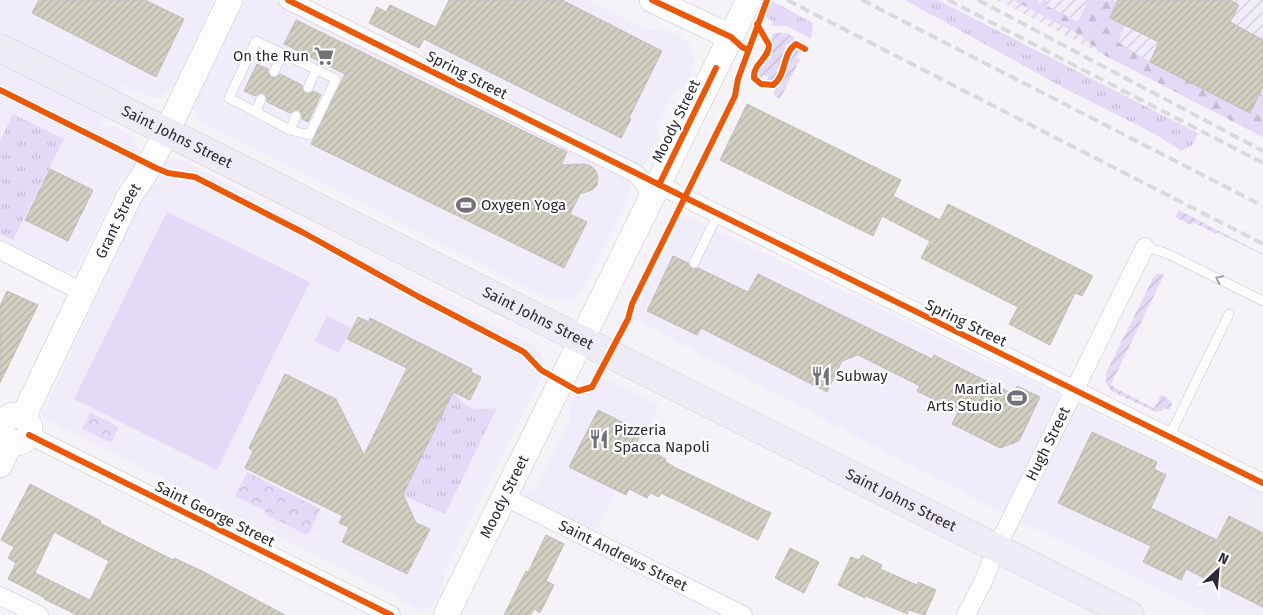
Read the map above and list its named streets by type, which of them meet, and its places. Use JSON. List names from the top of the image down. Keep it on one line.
{"streets":{"main road":["Saint Johns Street"],"street":["Spring Street","Moody Street","Grant Street","Hugh Street","Saint George Street","Saint Andrews Street"]},"crossings":[["Spring Street","Moody Street"],["Spring Street","Hugh Street"],["Moody Street","Saint Johns Street"],["Moody Street","Saint Andrews Street"],["Saint Johns Street","Grant Street"],["Saint Johns Street","Hugh Street"],["Grant Street","Saint George Street"]],"places":{"supermarket":["On the Run"],"sports":["Oxygen Yoga","Martial Arts Studio"],"restaurant":["Subway","Pizzeria Spacca Napoli"]},"north":"top right"}
